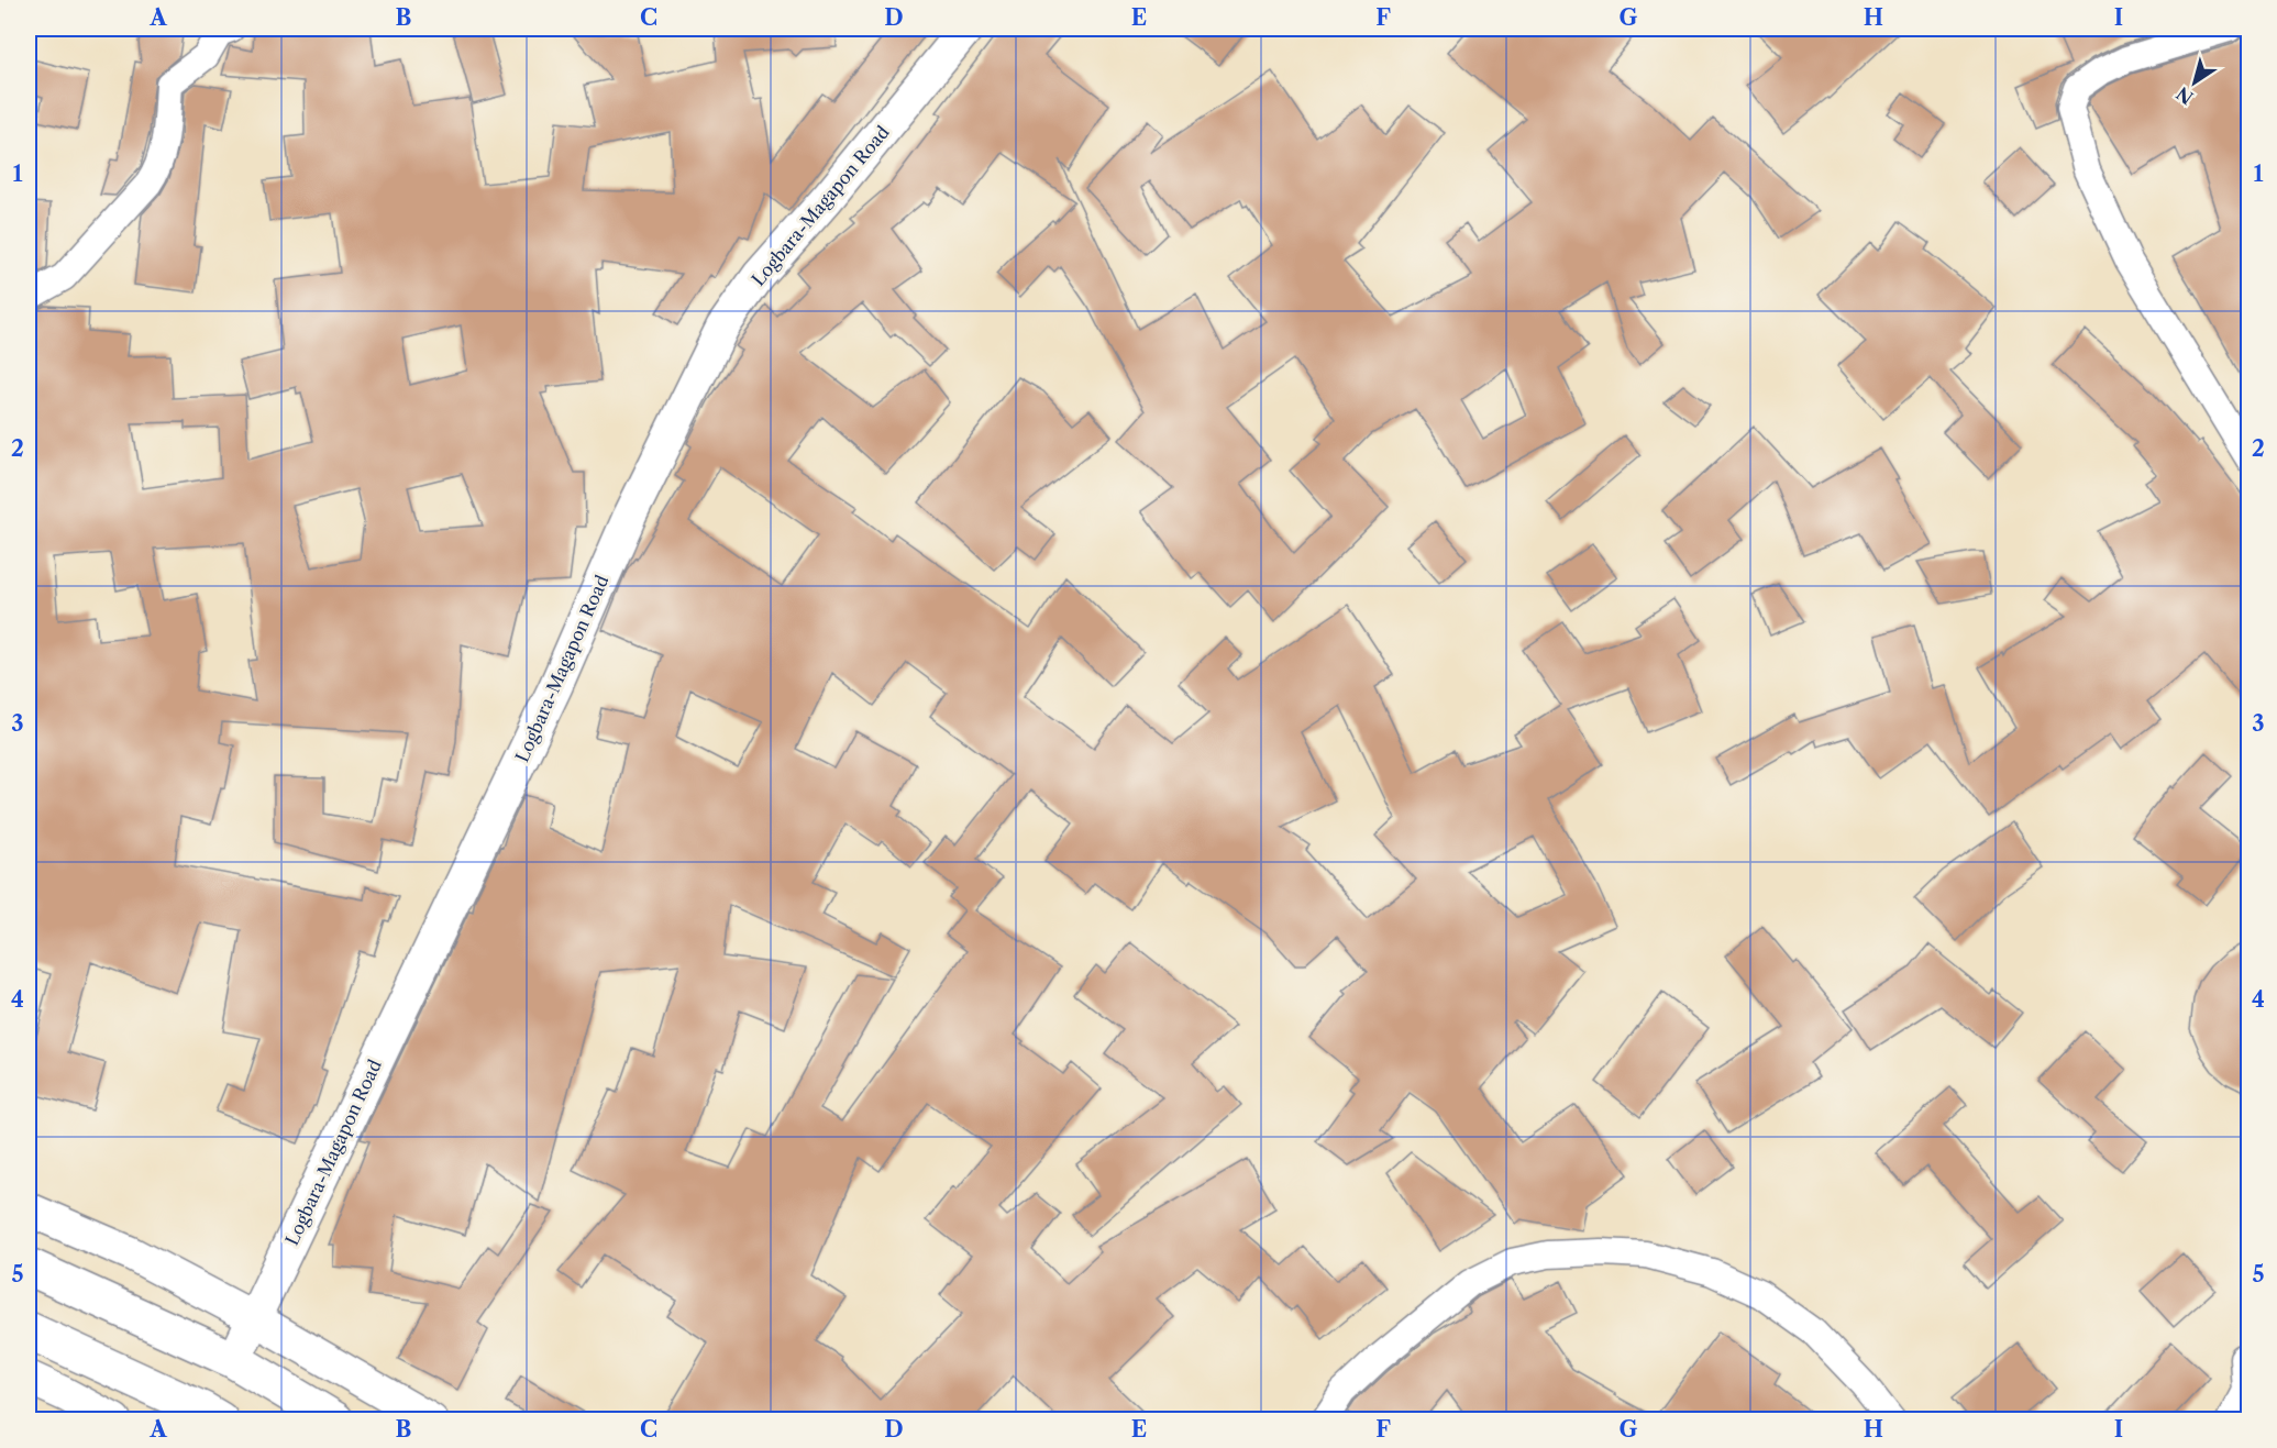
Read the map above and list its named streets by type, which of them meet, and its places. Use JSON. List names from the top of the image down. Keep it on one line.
{"streets":{"street":["Logbara-Magapon Road"]},"north":"bottom left","grid":{"columns":["A","B","C","D","E","F","G","H","I"],"rows":["1","2","3","4","5"]}}
